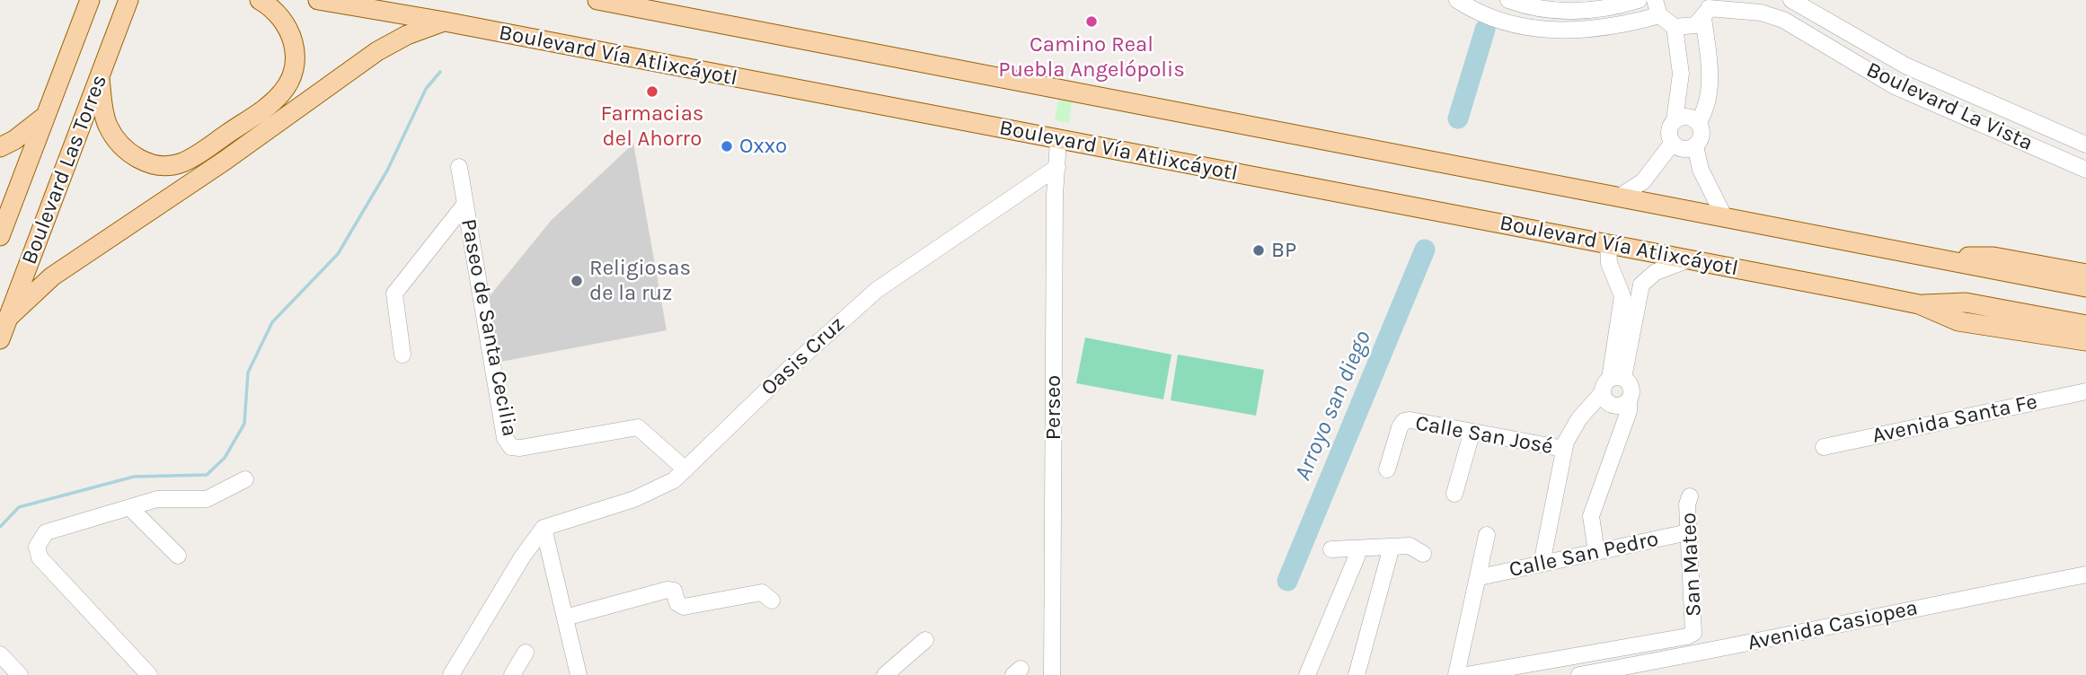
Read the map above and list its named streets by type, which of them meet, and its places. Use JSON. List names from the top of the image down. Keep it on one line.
{"streets":{"main road":["Boulevard Vía Atlixcáyotl","Boulevard Las Torres"],"street":["Boulevard La Vista","Paseo de Santa Cecilia","Oasis Cruz","Perseo","Avenida Santa Fe","Calle San José","Calle San Pedro","San Mateo","Avenida Casiopea"]},"crossings":[["Boulevard Vía Atlixcáyotl","Perseo"],["Paseo de Santa Cecilia","Oasis Cruz"],["Oasis Cruz","Perseo"],["Calle San Pedro","San Mateo"]],"water":["Arroyo san diego"],"places":["Camino Real Puebla Angelópolis","Farmacias del Ahorro","Oxxo","BP","Religiosas de la ruz"]}
